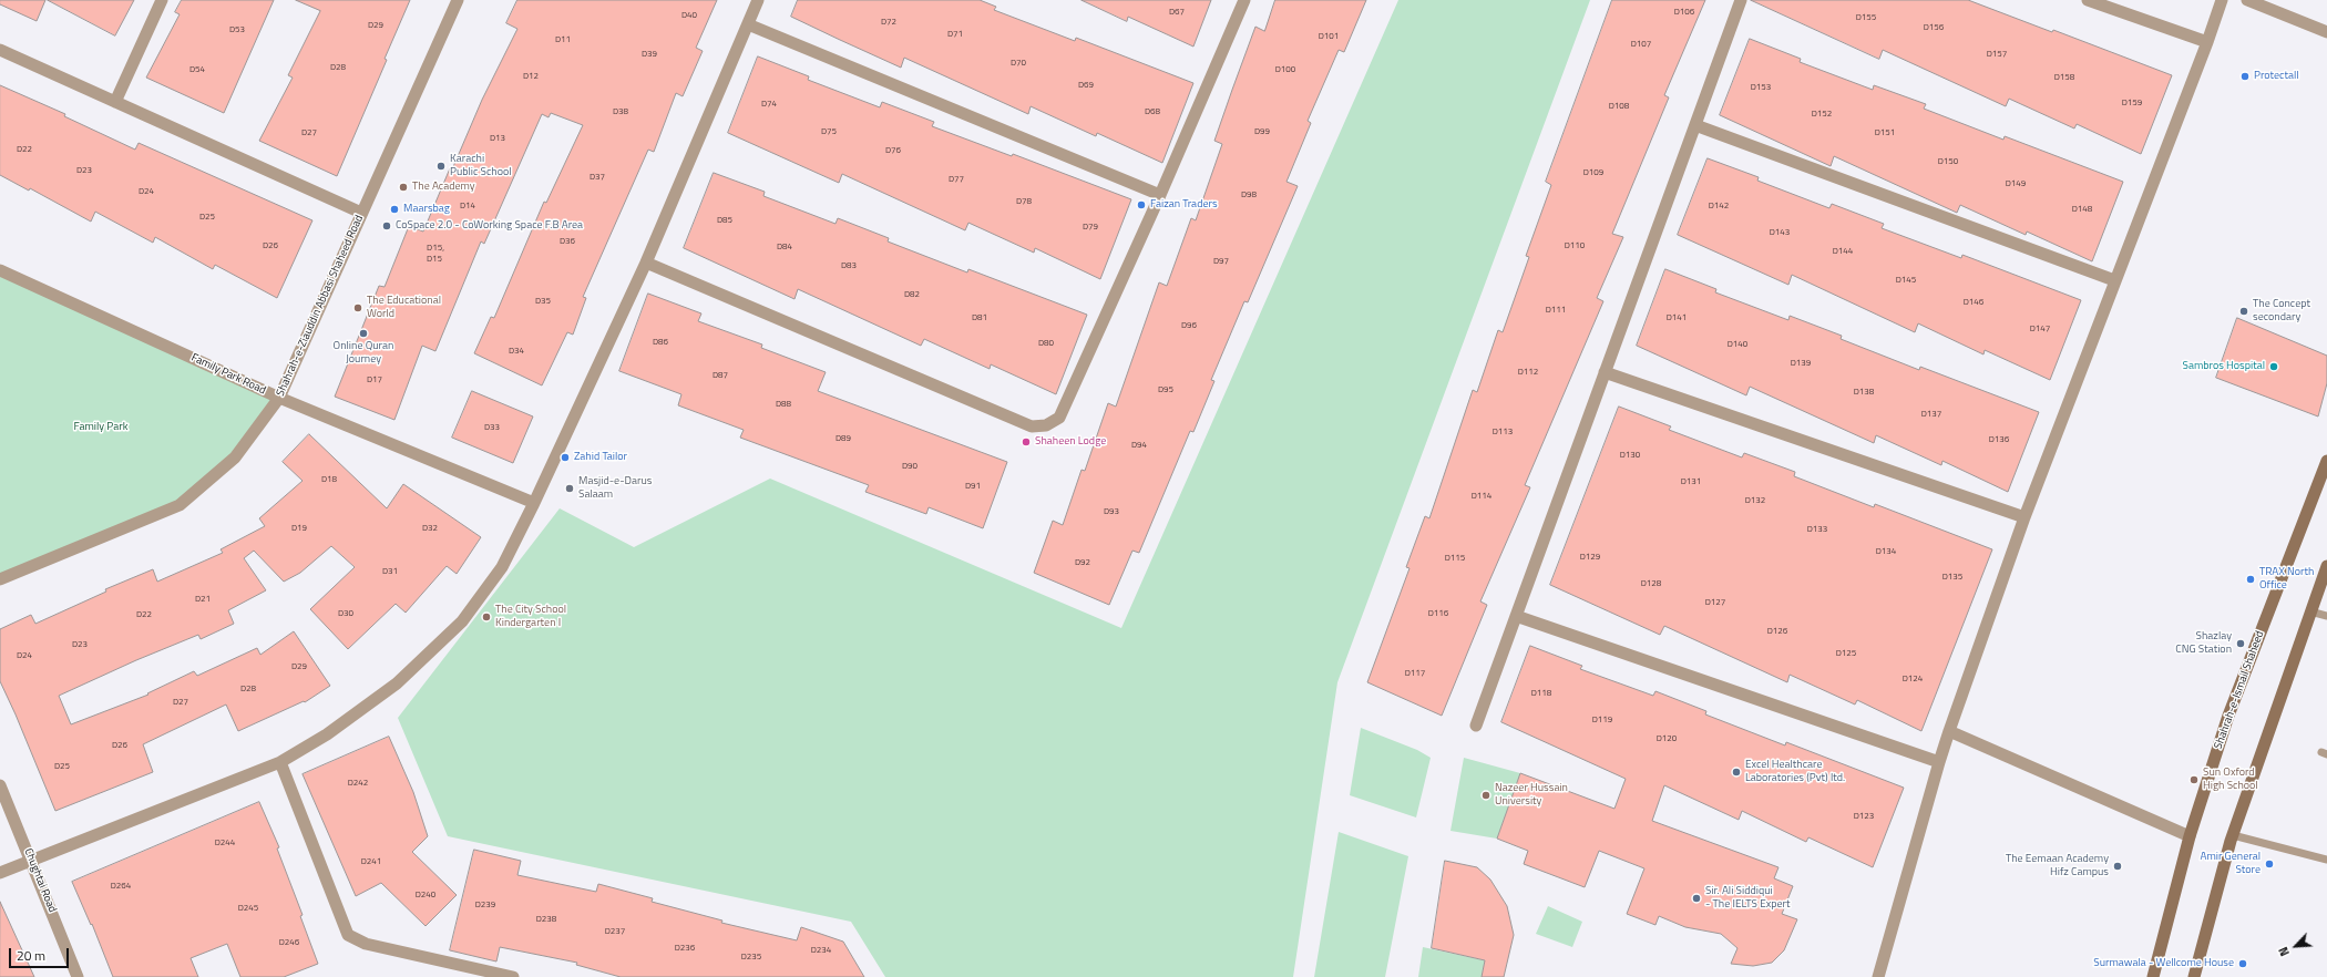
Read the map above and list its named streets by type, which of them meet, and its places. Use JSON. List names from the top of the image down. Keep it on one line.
{"streets":{"main road":["Shahrah-e-Ismail Shaheed"],"street":["Shahrah-e-Ziauddin Abbasi Shaheed Road","Family Park Road","Chughtai Road"]},"crossings":[["Shahrah-e-Ziauddin Abbasi Shaheed Road","Family Park Road"]],"parks":["Family Park"],"places":["Protectall","Karachi Public School","The Academy","Faizan Traders","Maarsbag","CoSpace 2.0 - CoWorking Space F.B Area","The Educational World","The Concept secondary","Online Quran Journey","Sambros Hospital","Shaheen Lodge","Zahid Tailor","Masjid-e-Darus Salaam","TRAX North Office","The City School Kindergarten I","Shazlay CNG Station","Excel Healthcare Laboratories (Pvt) ltd.","Sun Oxford High School","Nazeer Hussain University","Amir General Store","The Eemaan Academy Hifz Campus","Sir. Ali Siddiqui - The IELTS Expert","Surmawala - Wellcome House"],"house_numbers":["D67","D106","D40","D155","D72","D29","D156","D53","D71","D101","D11","D107","D39","D157","D70","D28","D54","D100","D12","D158","D69","D153","D159","D74","D108","D38","D68","D152","D75","D99","D27","D151","D13","D22","D76","D150","D23","D109","D37","D77","D149","D24","D98","D78","D14","D142","D148","D25","D85","D79","D143","D36","D26","D110","D84","D15,","D144","D15","D97","D83","D145","D82","D35","D146","D111","D81","D141","D96","D147","D86","D80","D140","D34","D139","D112","D87","D17","D95","D138","D88","D137","D33","D113","D89","D136","D94","D130","D90","D18","D131","D91","D114","D132","D93","D19","D32","D133","D134","D129","D115","D92","D31","D135","D128","D21","D127","D30","D116","D22","D126","D23","D125","D24","D29","D117","D124","D28","D118","D27","D119","D120","D26","D25","D242","D123","D244","D241","D264","D240","D239","D245","D238","D237","D246","D236","D234","D235"],"scale_bar":"20 m","north":"bottom left"}
